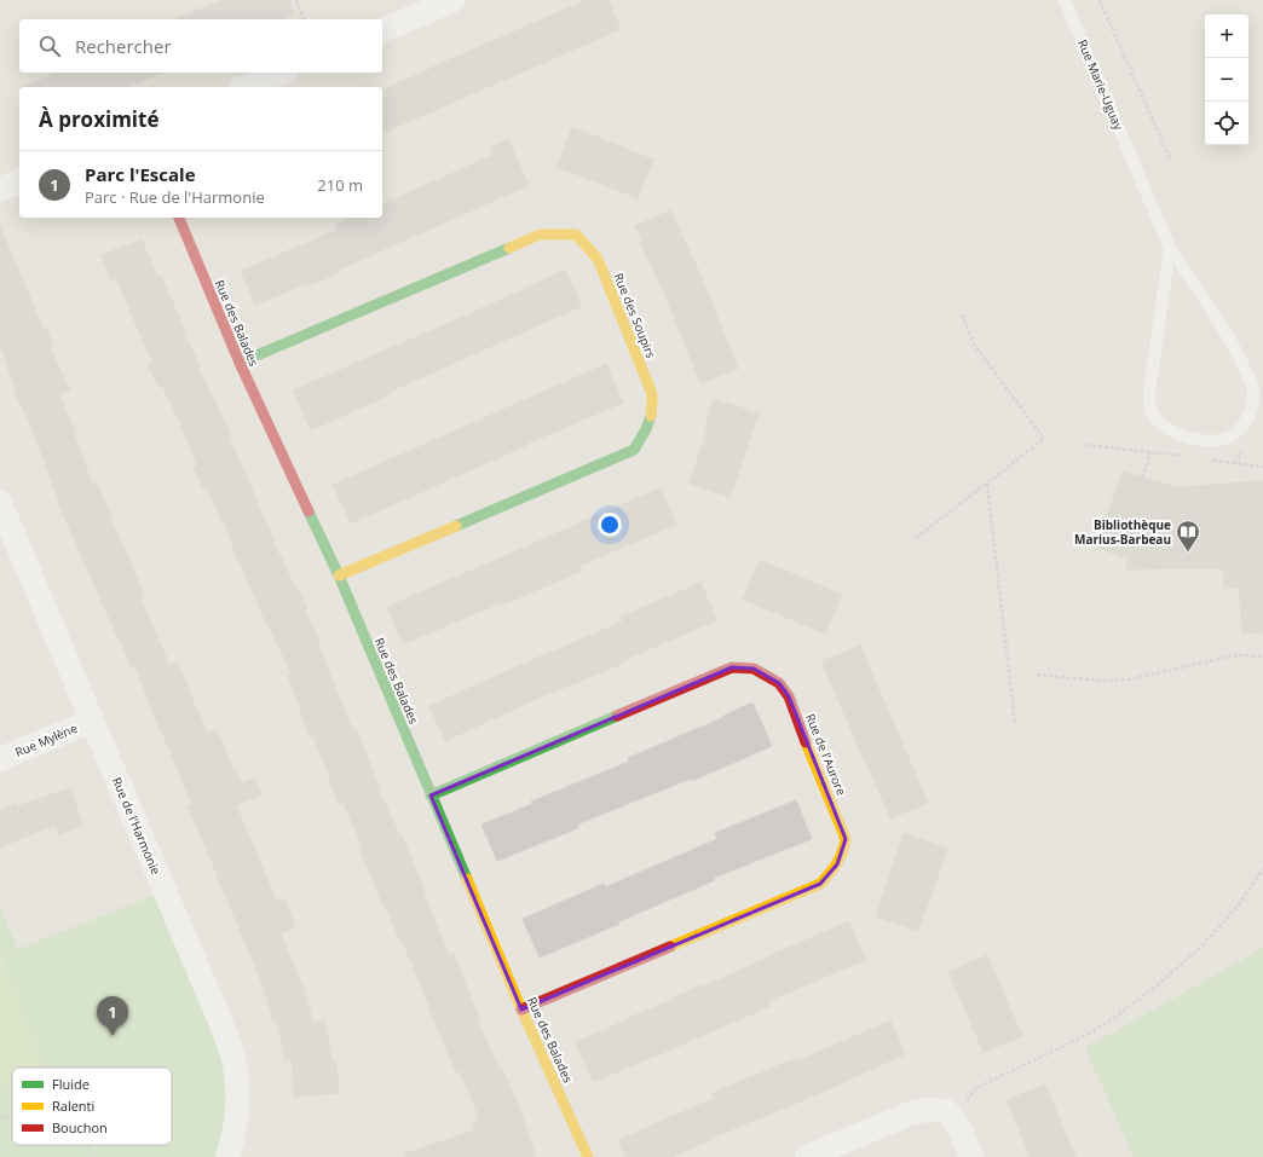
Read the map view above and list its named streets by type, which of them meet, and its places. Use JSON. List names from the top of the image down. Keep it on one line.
{"streets":{"street":["Rue des Soupirs","Rue des Balades","Rue Mylène","Rue de l'Aurore","Rue de l'Harmonie"],"lane":["Rue Marie-Uguay"]},"crossings":[["Rue des Soupirs","Rue des Balades"],["Rue des Balades","Rue de l'Aurore"],["Rue Mylène","Rue de l'Harmonie"]],"places":{"library":["Bibliothèque Marius-Barbeau"]},"legend":["Fluide","Ralenti","Bouchon"],"page":{"map_buttons":["+","−"],"search":"Rechercher","heading":"À proximité","list":[{"mark":"1","name":"Parc l'Escale","note":"Parc · Rue de l'Harmonie","value":"210 m"}],"pins":"1"}}
